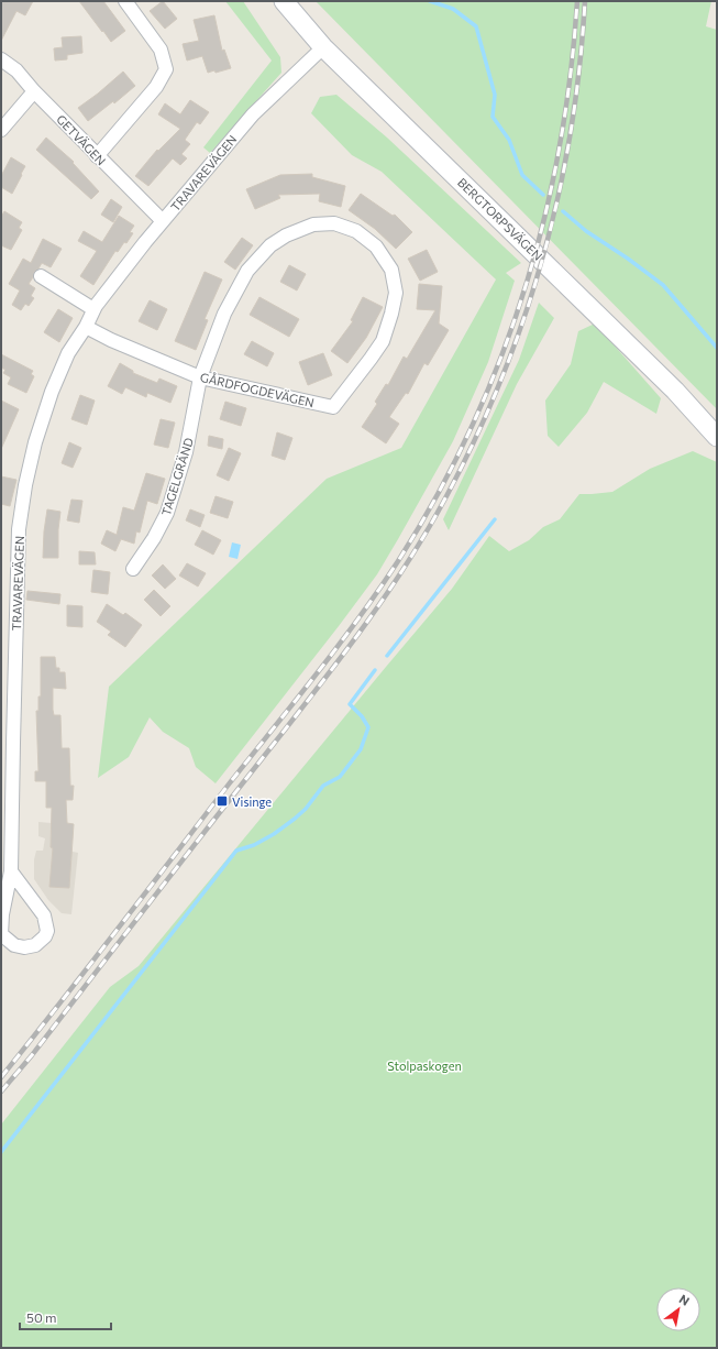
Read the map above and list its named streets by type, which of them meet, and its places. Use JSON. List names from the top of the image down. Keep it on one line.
{"streets":{"main road":["BERGTORPSVÄGEN"],"street":["GETVÄGEN","TRAVAREVÄGEN","GÅRDFOGDEVÄGEN","TAGELGRÄND"]},"crossings":[["GETVÄGEN","TRAVAREVÄGEN"],["TRAVAREVÄGEN","BERGTORPSVÄGEN"],["TRAVAREVÄGEN","GÅRDFOGDEVÄGEN"],["GÅRDFOGDEVÄGEN","TAGELGRÄND"]],"parks":["Stolpaskogen"],"places":{"transit":["Visinge"]},"scale_bar":"50 m","north":"top right"}
